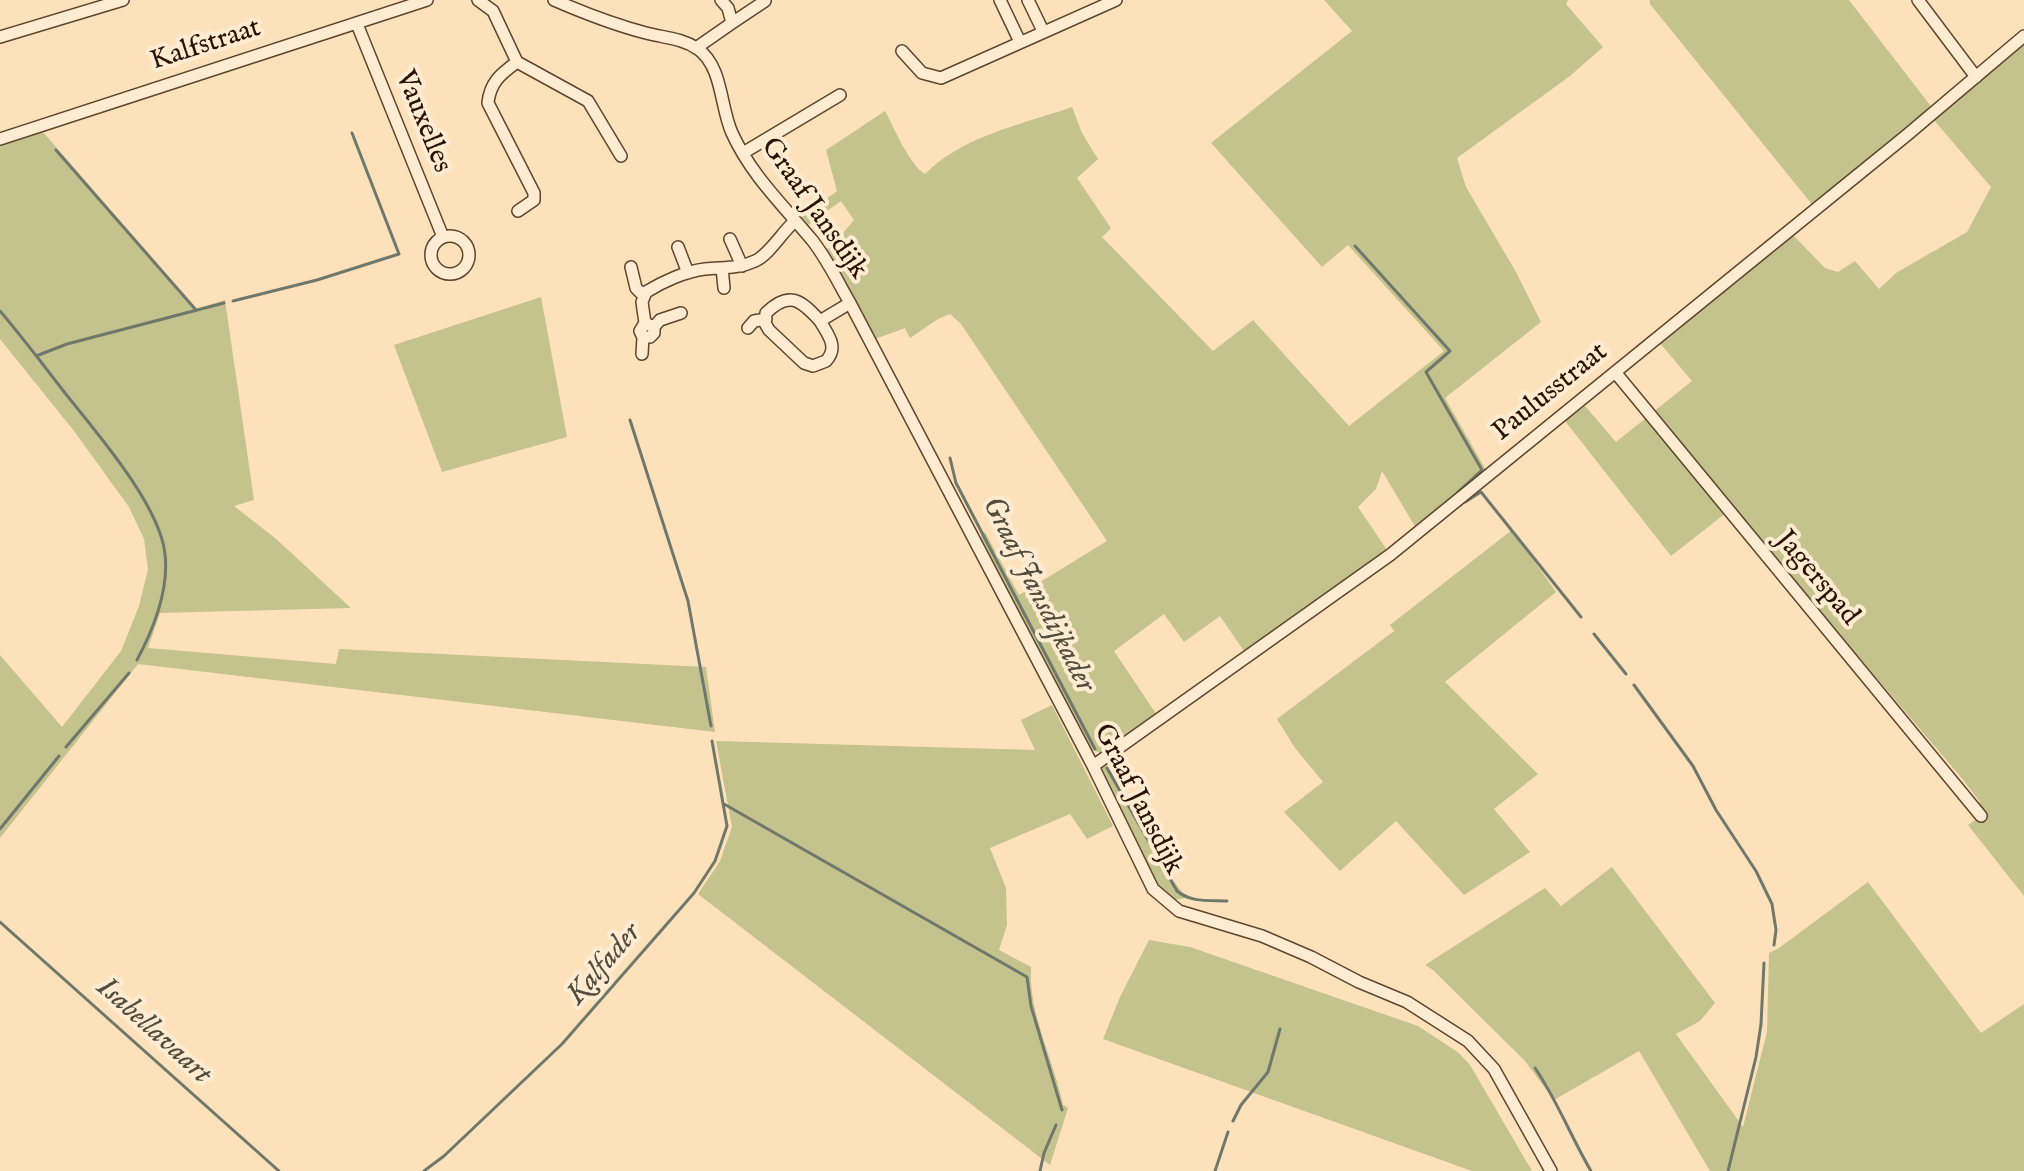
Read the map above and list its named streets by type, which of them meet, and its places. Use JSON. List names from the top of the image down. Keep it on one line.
{"streets":{"street":["Kalfstraat","Vauxelles","Graaf Jansdijk","Paulusstraat","Jagerspad"]},"crossings":[["Kalfstraat","Vauxelles"],["Graaf Jansdijk","Paulusstraat"],["Paulusstraat","Jagerspad"]],"water":["Graaf Jansdijkader","Kalfader","Isabellavaart"]}
